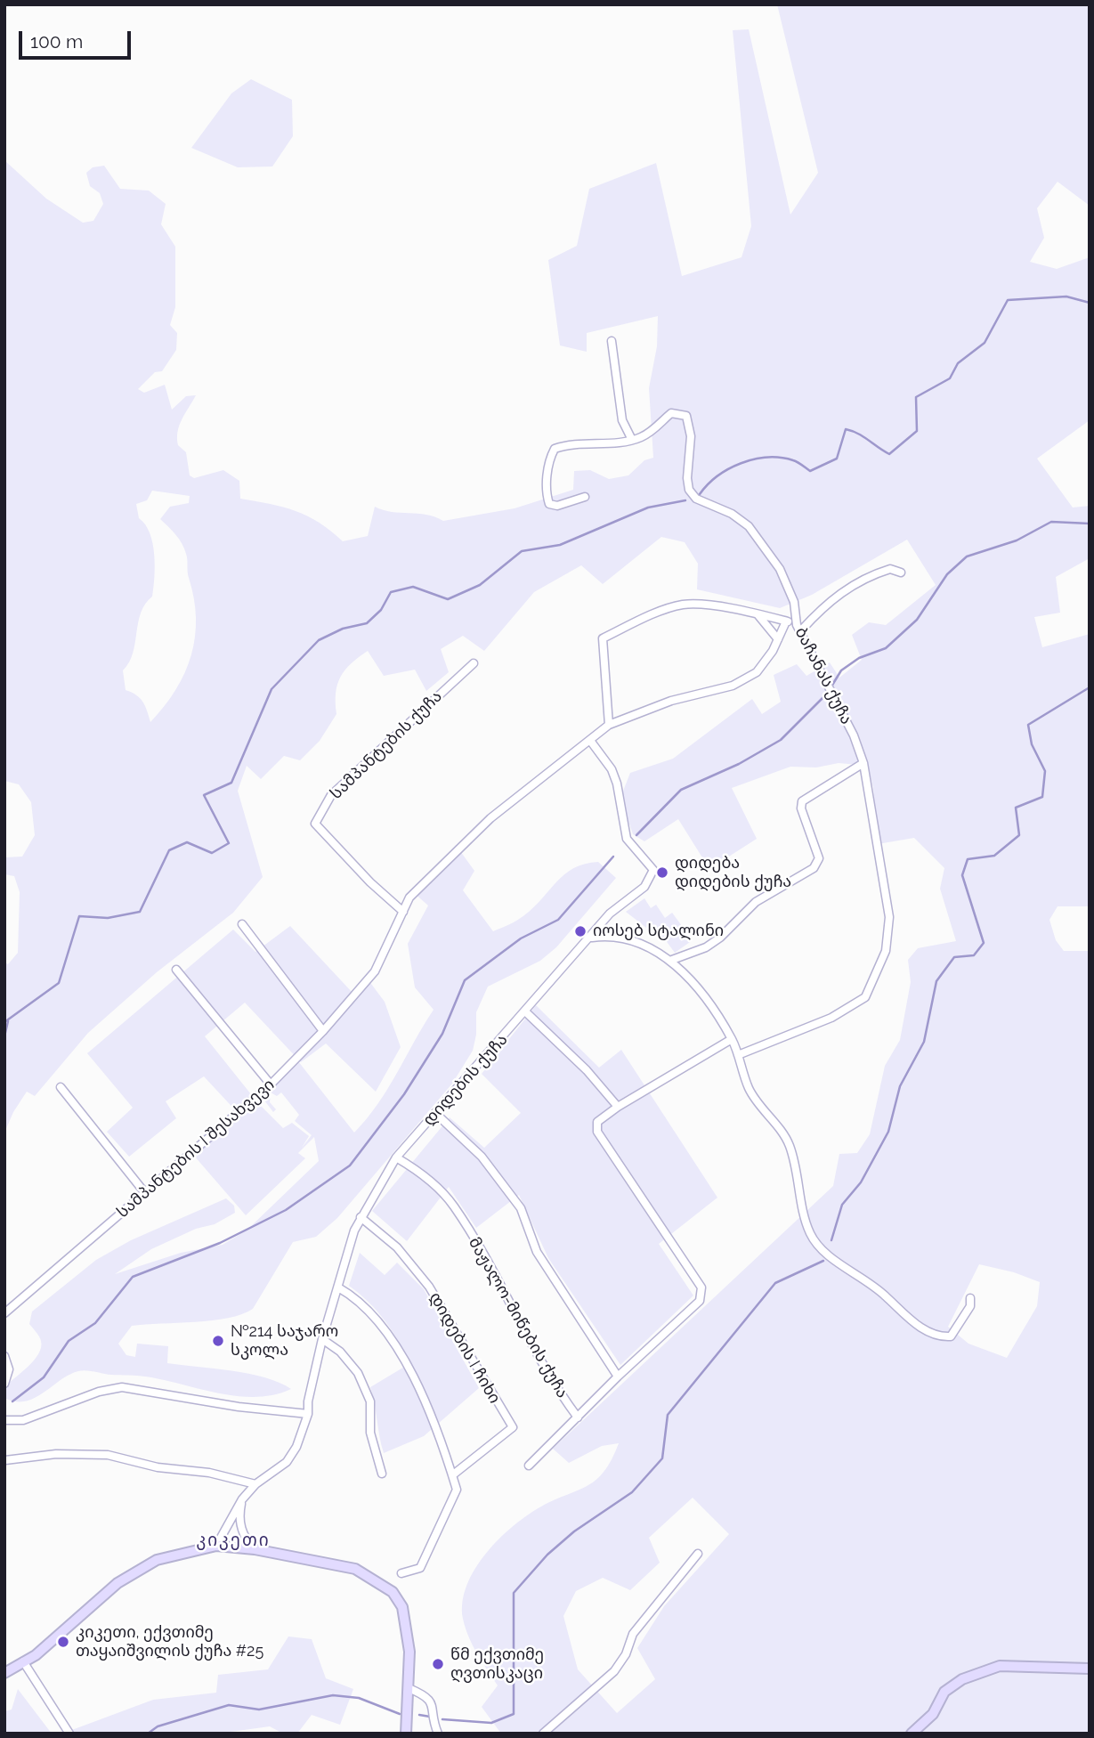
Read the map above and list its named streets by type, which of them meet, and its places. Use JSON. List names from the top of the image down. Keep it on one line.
{"streets":{"street":["ბაჩანას ქუჩა","სამპანტების ქუჩა","დიდების ქუჩა","სამპანტების I შესახვევი","მაჟალო-მიწების ქუჩა","დიდების I ჩიხი"]},"crossings":[["სამპანტების ქუჩა","სამპანტების I შესახვევი"],["დიდების ქუჩა","მაჟალო-მიწების ქუჩა"],["დიდების ქუჩა","დიდების I ჩიხი"]],"districts":["კიკეთი"],"places":["დიდება დიდების ქუჩა","იოსებ სტალინი","№214 საჯარო სკოლა","კიკეთი, ექვთიმე თაყაიშვილის ქუჩა #25","წმ ექვთიმე ღვთისკაცი"],"scale_bar":"100 m"}
